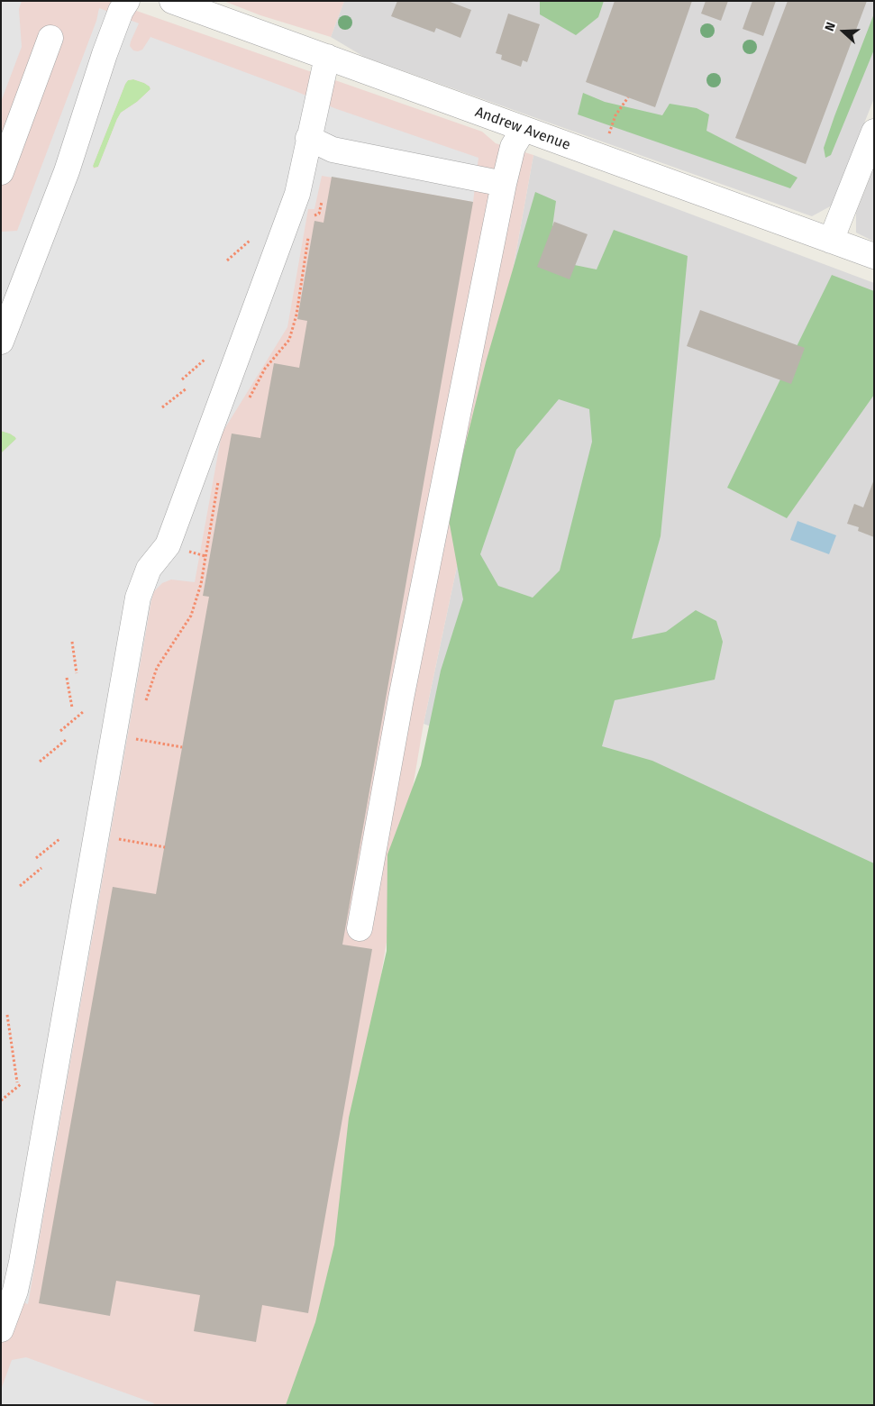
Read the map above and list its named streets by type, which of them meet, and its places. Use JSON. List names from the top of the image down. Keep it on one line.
{"streets":{"street":["Andrew Avenue"]},"north":"left"}
